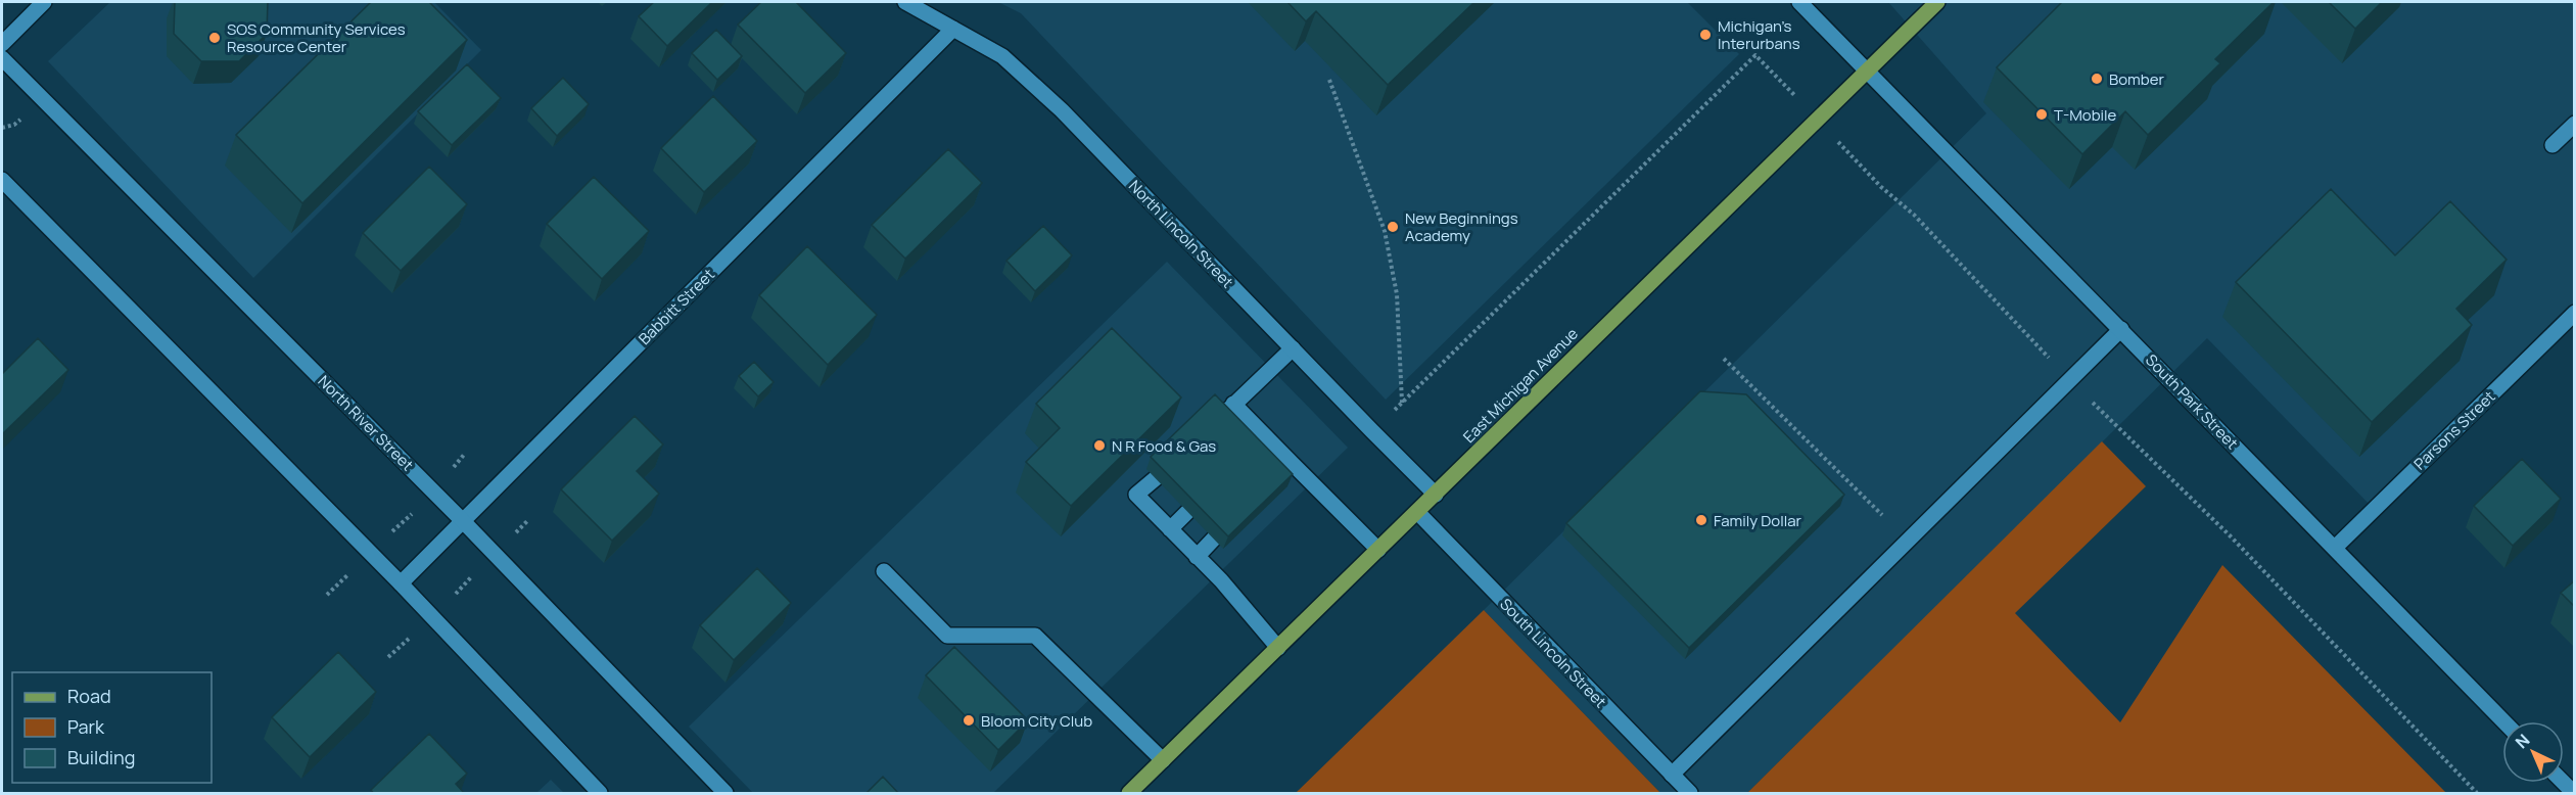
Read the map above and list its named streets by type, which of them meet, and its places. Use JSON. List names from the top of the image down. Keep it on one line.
{"streets":{"main road":["East Michigan Avenue"],"street":["North Lincoln Street","Babbitt Street","South Park Street","North River Street","Parsons Street","South Lincoln Street"]},"crossings":[["North Lincoln Street","Babbitt Street"],["North Lincoln Street","East Michigan Avenue"],["Babbitt Street","North River Street"],["East Michigan Avenue","South Park Street"],["East Michigan Avenue","South Lincoln Street"],["South Park Street","Parsons Street"]],"places":["Michigan’s Interurbans","SOS Community Services Resource Center","Bomber","T-Mobile","New Beginnings Academy","N R Food & Gas","Family Dollar","Bloom City Club"],"legend":["Road","Park","Building"],"north":"top left"}
